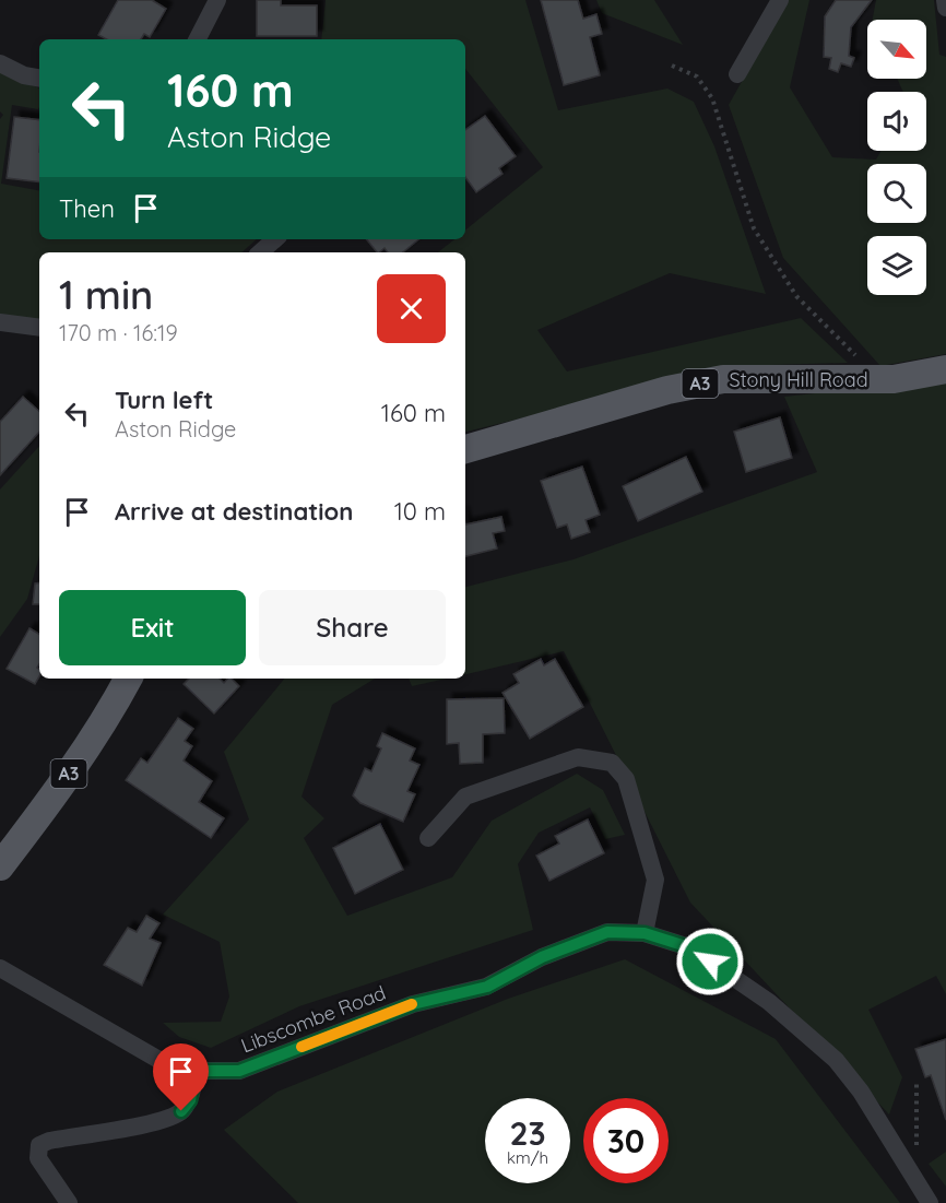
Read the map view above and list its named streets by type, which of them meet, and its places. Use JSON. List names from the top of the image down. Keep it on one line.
{"streets":{"main road":["Stony Hill Road","A3"],"street":["Libscombe Road"]},"north":"bottom right","page":{"turn":["160 m","Aston Ridge"],"then":"Then","heading":["1 min","170 m · 16:19"],"list":[{"name":"Turn left","note":"Aston Ridge","value":"160 m"},{"name":"Arrive at destination","value":"10 m"}],"buttons":["Exit","Share"],"speed":"23 km/h","limit":"30"}}
